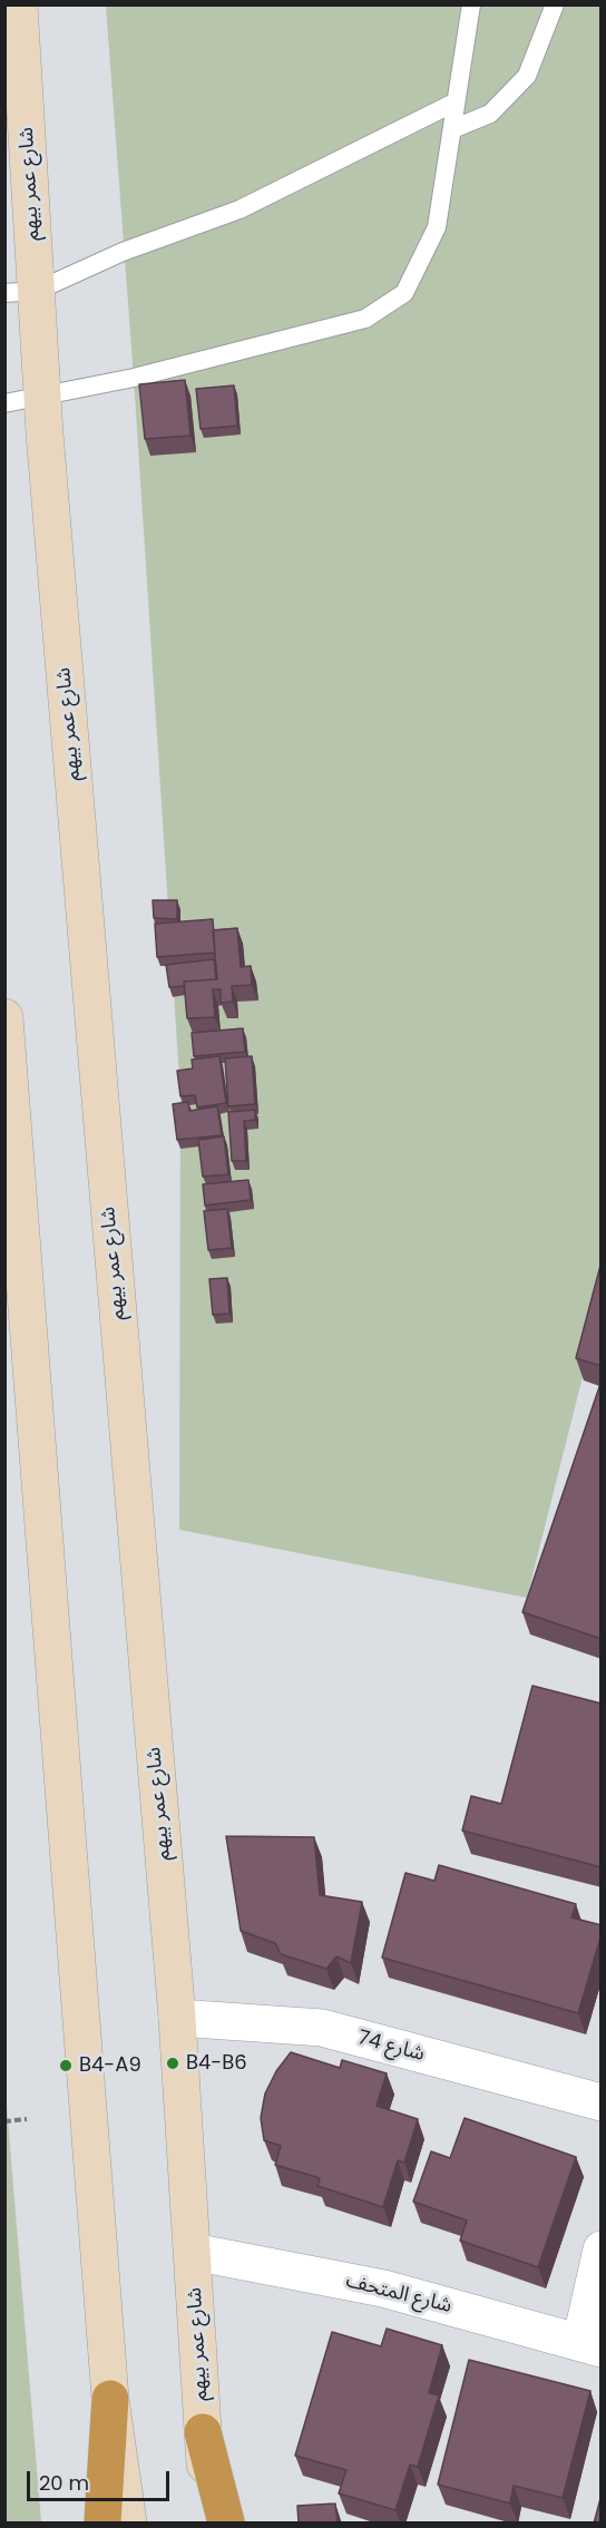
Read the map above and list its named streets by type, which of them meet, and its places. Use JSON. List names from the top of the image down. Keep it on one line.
{"streets":{"main road":["شارع عمر بيهم"],"street":["شارع 74","شارع المتحف"]},"crossings":[["شارع عمر بيهم","شارع 74"],["شارع عمر بيهم","شارع المتحف"]],"places":["B4-B6","B4-A9"],"scale_bar":"20 m"}
